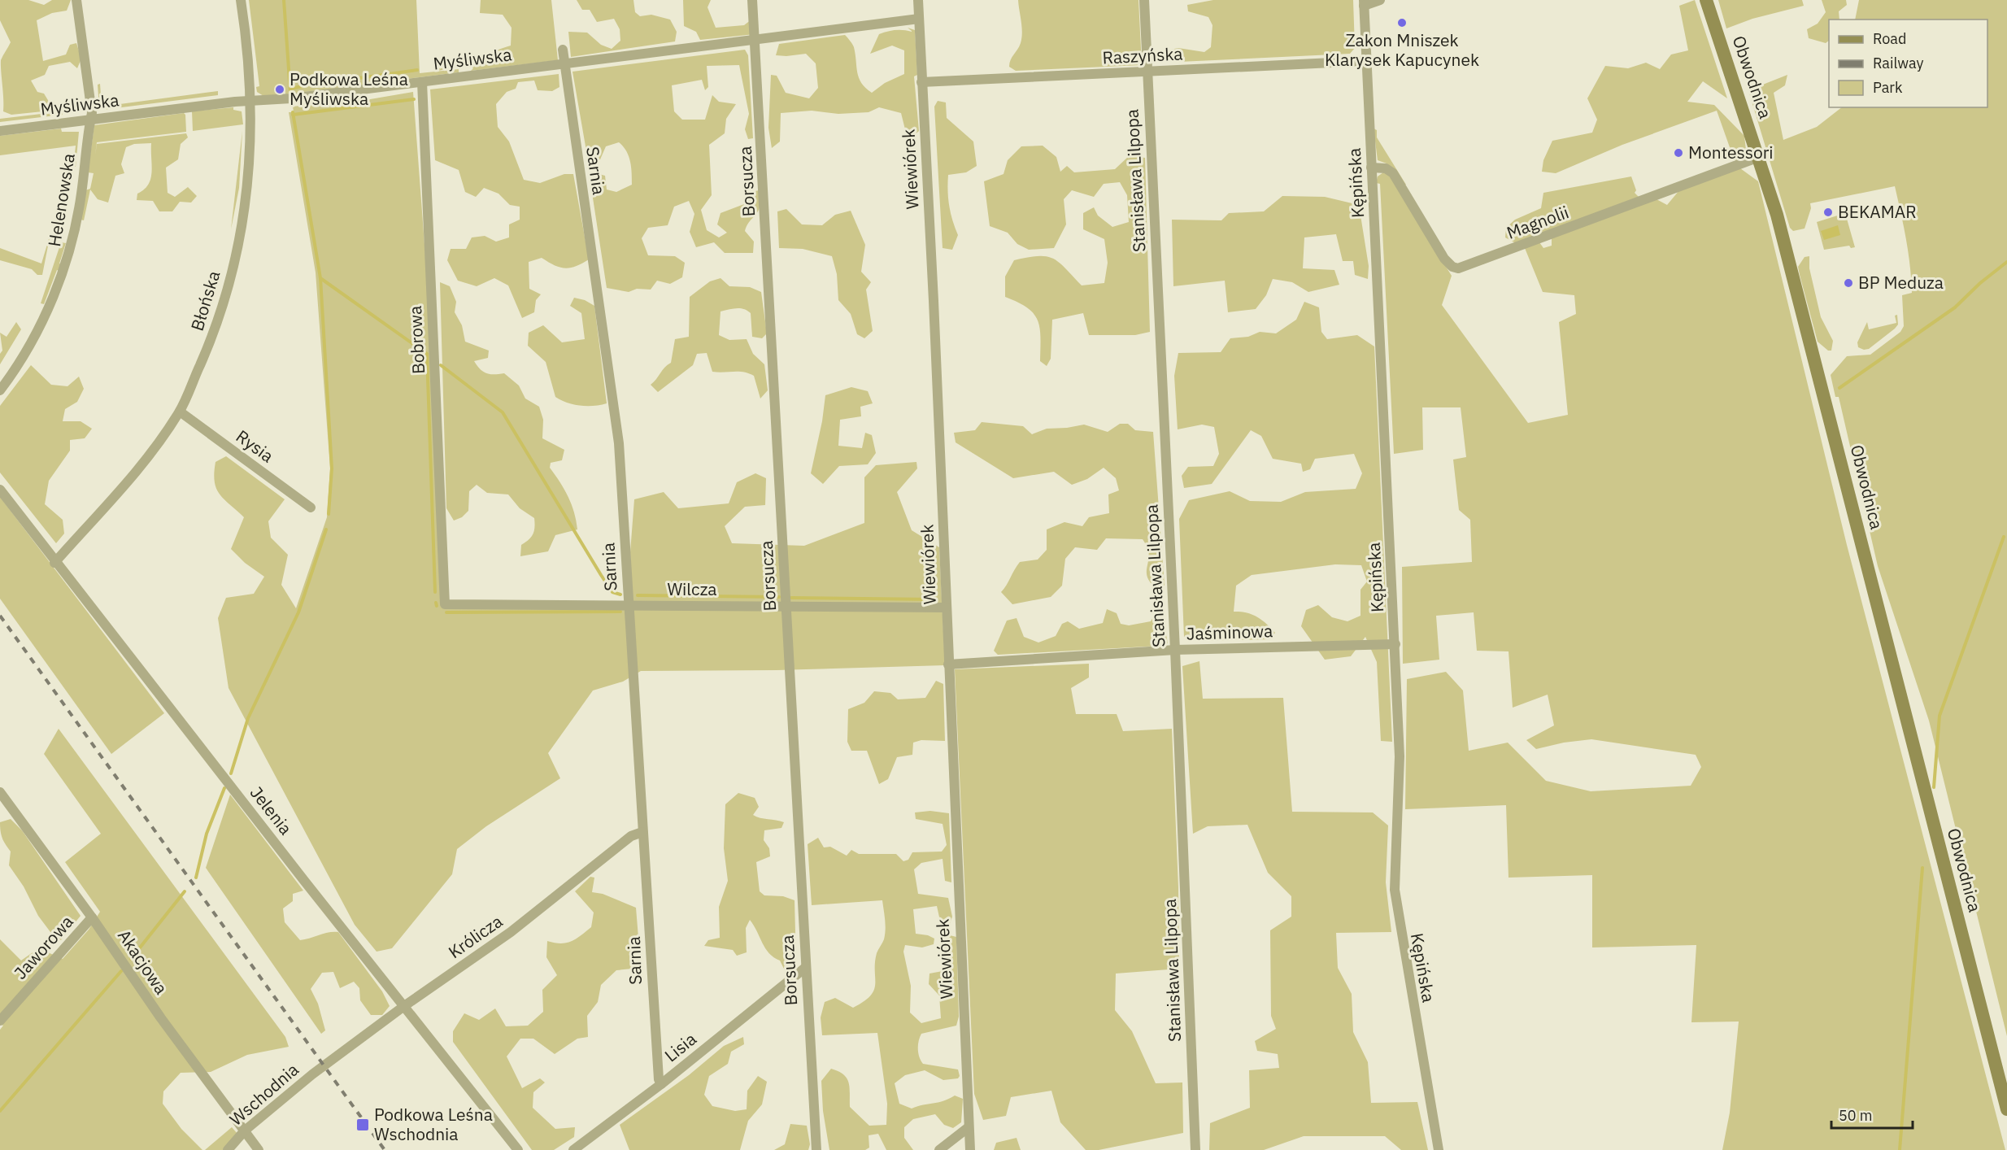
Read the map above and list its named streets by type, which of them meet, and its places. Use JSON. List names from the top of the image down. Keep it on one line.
{"streets":{"main road":["Obwodnica"],"street":["Raszyńska","Myśliwska","Wiewiórek","Sarnia","Stanisława Lilpopa","Borsucza","Kępińska","Helenowska","Magnolii","Błońska","Bobrowa","Rysia","Wilcza","Jaśminowa","Jelenia","Królicza","Jaworowa","Akacjowa","Lisia","Wschodnia"]},"crossings":[["Raszyńska","Wiewiórek"],["Raszyńska","Stanisława Lilpopa"],["Raszyńska","Kępińska"],["Myśliwska","Wiewiórek"],["Myśliwska","Sarnia"],["Myśliwska","Borsucza"],["Myśliwska","Helenowska"],["Myśliwska","Błońska"],["Myśliwska","Bobrowa"],["Obwodnica","Magnolii"],["Wiewiórek","Wilcza"],["Wiewiórek","Jaśminowa"],["Sarnia","Wilcza"],["Sarnia","Królicza"],["Sarnia","Lisia"],["Stanisława Lilpopa","Jaśminowa"],["Borsucza","Wilcza"],["Borsucza","Lisia"],["Kępińska","Magnolii"],["Kępińska","Jaśminowa"],["Błońska","Rysia"],["Błońska","Jelenia"],["Bobrowa","Wilcza"],["Jelenia","Królicza"],["Królicza","Wschodnia"],["Jaworowa","Akacjowa"],["Akacjowa","Wschodnia"]],"places":{"other":["Zakon Mniszek Klarysek Kapucynek","Podkowa Leśna Myśliwska","Montessori","BEKAMAR","BP Meduza"],"transit":["Podkowa Leśna Wschodnia"]},"legend":["Road","Railway","Park"],"scale_bar":"50 m"}
